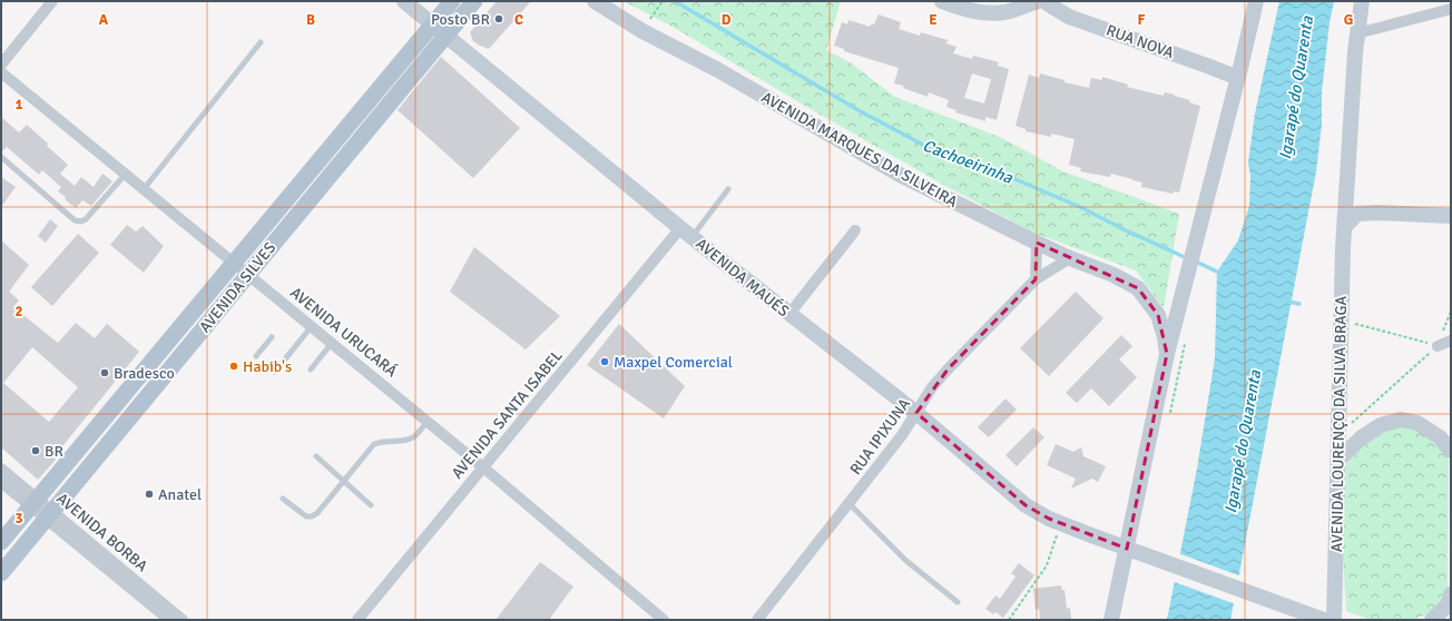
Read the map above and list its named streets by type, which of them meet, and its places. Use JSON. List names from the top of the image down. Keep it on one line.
{"streets":{"main road":["AVENIDA SILVES"],"street":["RUA NOVA","AVENIDA MARQUES DA SILVEIRA","AVENIDA MAUÉS","AVENIDA URUCARÁ","AVENIDA SANTA ISABEL","AVENIDA LOURENÇO DA SILVA BRAGA","RUA IPIXUNA","AVENIDA BORBA"]},"crossings":[["AVENIDA MARQUES DA SILVEIRA","RUA IPIXUNA"],["AVENIDA MAUÉS","AVENIDA SILVES"],["AVENIDA MAUÉS","AVENIDA SANTA ISABEL"],["AVENIDA MAUÉS","RUA IPIXUNA"],["AVENIDA SILVES","AVENIDA URUCARÁ"],["AVENIDA SILVES","AVENIDA BORBA"],["AVENIDA URUCARÁ","AVENIDA SANTA ISABEL"]],"water":["Igarapé do Quarenta","Cachoeirinha"],"places":["Posto BR","Maxpel Comercial","Habib's","Bradesco","BR","Anatel"],"grid":{"columns":["A","B","C","D","E","F","G"],"rows":["1","2","3"]}}
